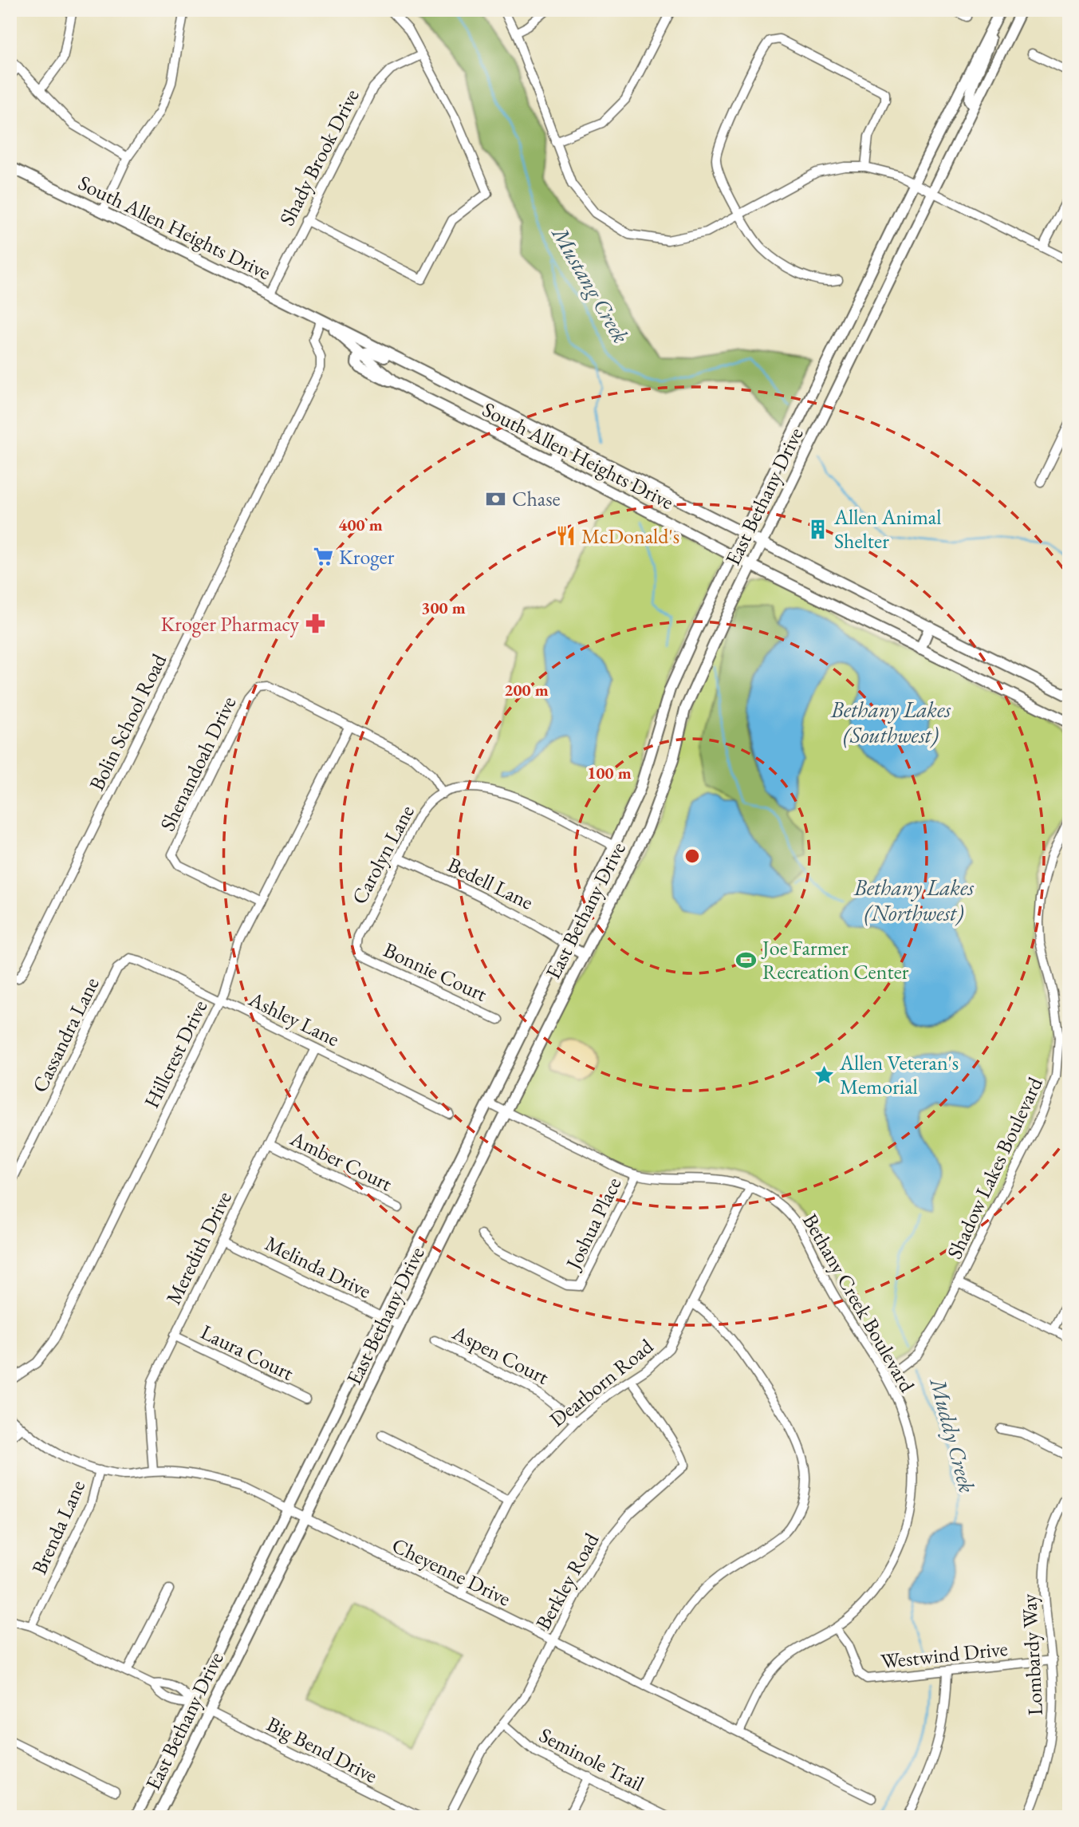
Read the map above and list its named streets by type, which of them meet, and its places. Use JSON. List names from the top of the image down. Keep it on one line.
{"streets":{"main road":["South Allen Heights Drive","East Bethany Drive"],"street":["Shady Brook Drive","Bolin School Road","Shenandoah Drive","Carolyn Lane","Bedell Lane","Bonnie Court","Ashley Lane","Cassandra Lane","Hillcrest Drive","Amber Court","Shadow Lakes Boulevard","Joshua Place","Meredith Drive","Melinda Drive","Bethany Creek Boulevard","Laura Court","Aspen Court","Dearborn Road","Brenda Lane","Cheyenne Drive","Berkley Road","Westwind Drive","Lombardy Way","Big Bend Drive","Seminole Trail"]},"crossings":[["Shady Brook Drive","South Allen Heights Drive"],["South Allen Heights Drive","East Bethany Drive"],["South Allen Heights Drive","Bolin School Road"],["East Bethany Drive","Carolyn Lane"],["East Bethany Drive","Bedell Lane"],["East Bethany Drive","Melinda Drive"],["East Bethany Drive","Bethany Creek Boulevard"],["East Bethany Drive","Cheyenne Drive"],["East Bethany Drive","Big Bend Drive"],["Shenandoah Drive","Hillcrest Drive"],["Carolyn Lane","Bedell Lane"],["Carolyn Lane","Bonnie Court"],["Ashley Lane","Cassandra Lane"],["Ashley Lane","Hillcrest Drive"],["Ashley Lane","Meredith Drive"],["Amber Court","Meredith Drive"],["Shadow Lakes Boulevard","Bethany Creek Boulevard"],["Joshua Place","Bethany Creek Boulevard"],["Meredith Drive","Melinda Drive"],["Meredith Drive","Laura Court"],["Meredith Drive","Cheyenne Drive"],["Bethany Creek Boulevard","Dearborn Road"],["Bethany Creek Boulevard","Cheyenne Drive"],["Bethany Creek Boulevard","Westwind Drive"],["Aspen Court","Dearborn Road"],["Dearborn Road","Cheyenne Drive"],["Dearborn Road","Berkley Road"],["Brenda Lane","Cheyenne Drive"],["Cheyenne Drive","Berkley Road"],["Berkley Road","Seminole Trail"],["Westwind Drive","Lombardy Way"]],"water":["Mustang Creek","Bethany Lakes (Southwest)","Bethany Lakes (Northwest)","Muddy Creek"],"places":{"bank":["Chase"],"building":["Allen Animal Shelter"],"restaurant":["McDonald's"],"supermarket":["Kroger"],"pharmacy":["Kroger Pharmacy"],"sports":["Joe Farmer Recreation Center"],"place":["Allen Veteran's Memorial"]},"rings":["400 m","300 m","200 m","100 m"]}
